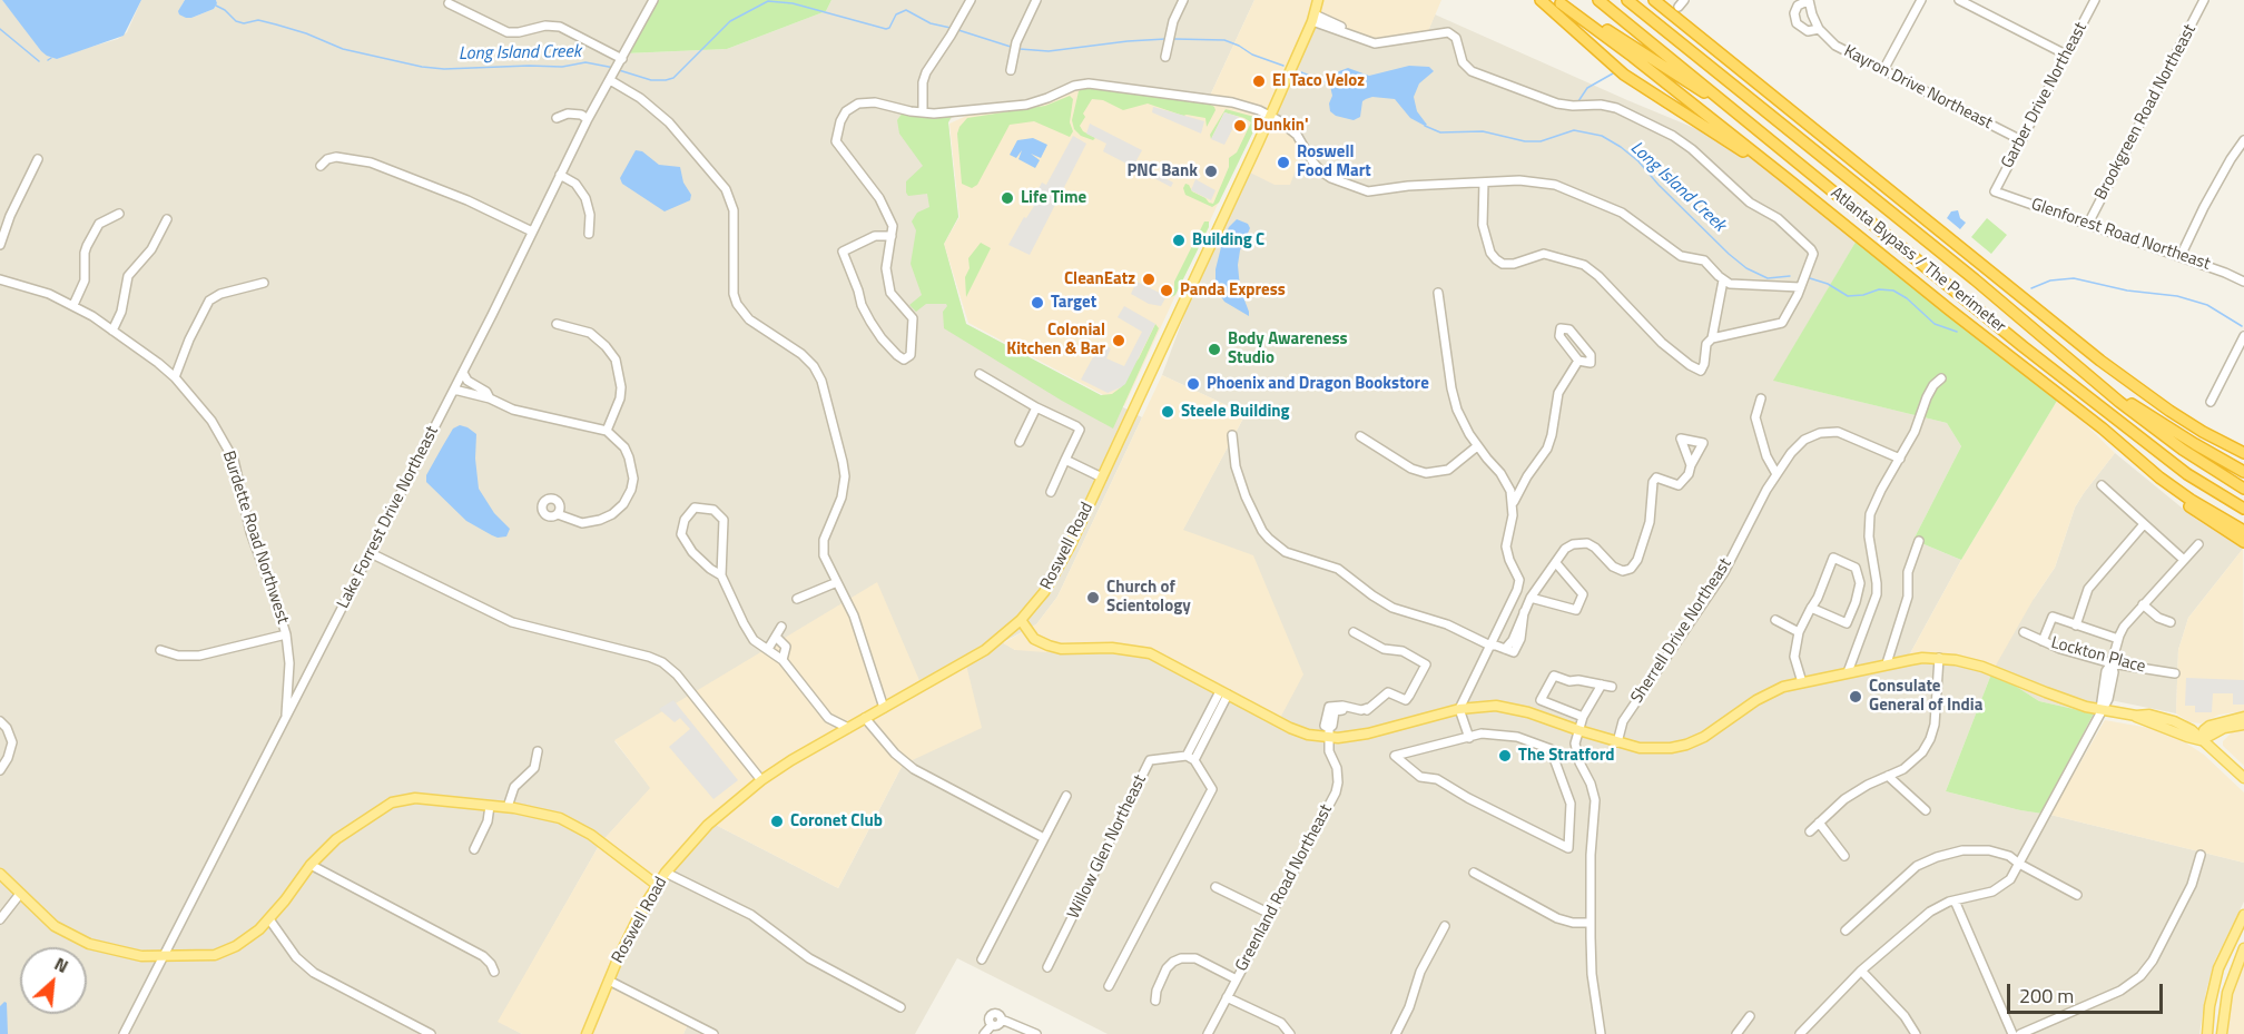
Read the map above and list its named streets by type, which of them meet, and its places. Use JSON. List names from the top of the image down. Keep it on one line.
{"streets":{"highway":["Atlanta Bypass / The Perimeter"],"main road":["Roswell Road"],"street":["Kayron Drive Northeast","Garber Drive Northeast","Brookgreen Road Northeast","Glenforest Road Northeast","Lake Forrest Drive Northeast","Burdette Road Northwest","Sherrell Drive Northeast","Lockton Place","Willow Glen Northeast","Greenland Road Northeast"]},"crossings":[["Kayron Drive Northeast","Garber Drive Northeast"],["Garber Drive Northeast","Glenforest Road Northeast"],["Brookgreen Road Northeast","Glenforest Road Northeast"],["Lake Forrest Drive Northeast","Burdette Road Northwest"]],"water":["Long Island Creek"],"places":["El Taco Veloz","Dunkin'","Roswell Food Mart","PNC Bank","Life Time","Building C","CleanEatz","Panda Express","Target","Colonial Kitchen & Bar","Body Awareness Studio","Phoenix and Dragon Bookstore","Steele Building","Church of Scientology","Consulate General of India","The Stratford","Coronet Club"],"scale_bar":"200 m","north":"top right"}
